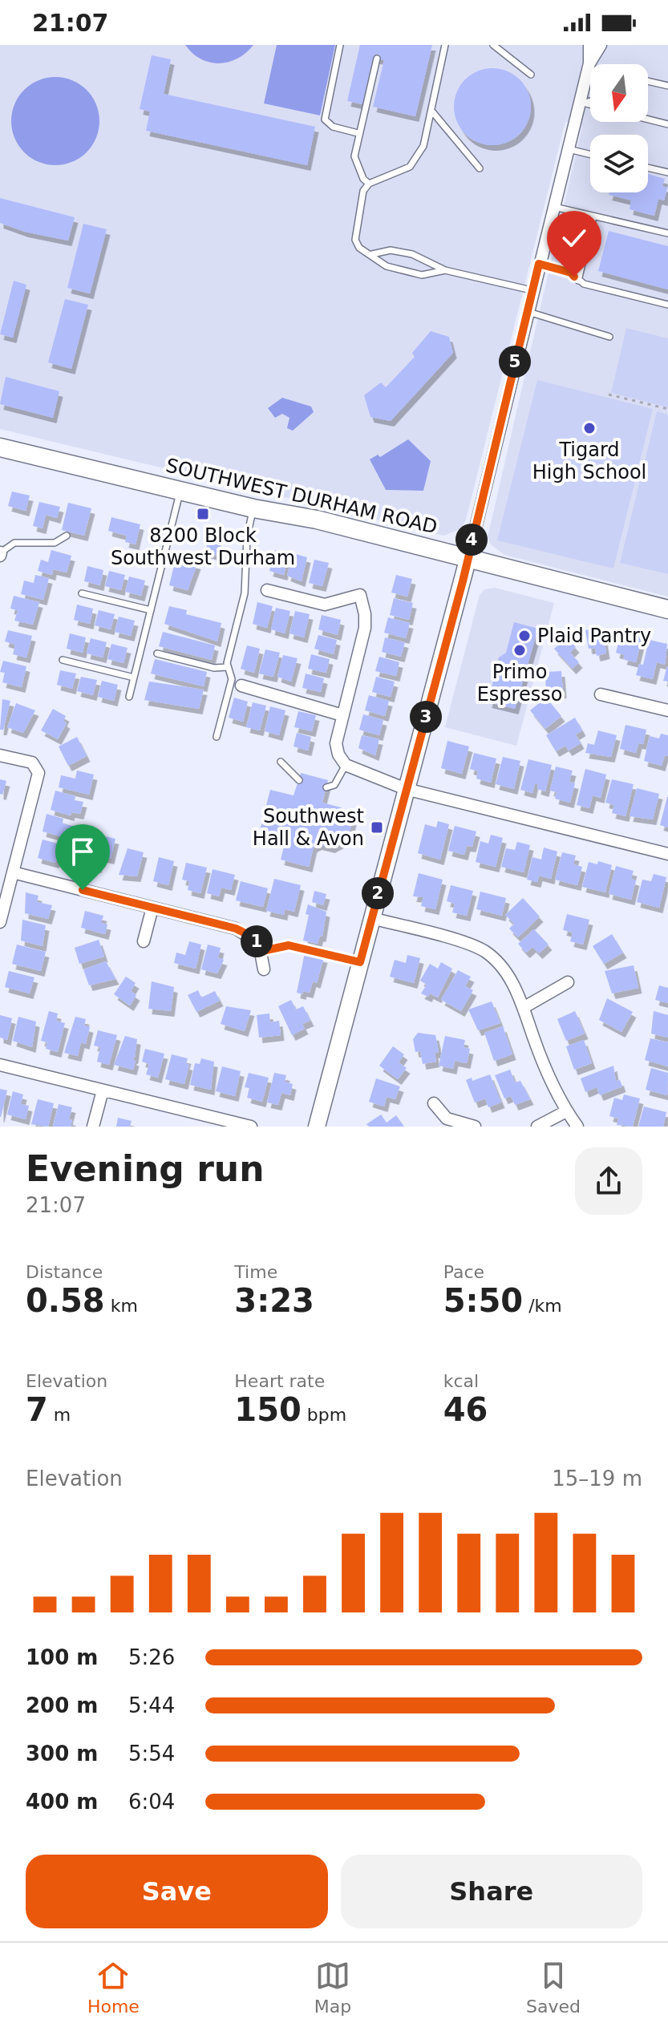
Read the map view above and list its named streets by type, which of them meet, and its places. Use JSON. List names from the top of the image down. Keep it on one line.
{"streets":{"main road":["SOUTHWEST DURHAM ROAD"]},"places":{"other":["Tigard High School","Plaid Pantry","Primo Espresso"],"transit":["8200 Block Southwest Durham","Southwest Hall & Avon"]},"north":"bottom","page":{"status":"21:07","pins":["5","4","3","2","1"],"heading":["Evening run","21:07"],"stats":[["Distance","0.58 km"],["Time","3:23"],["Pace","5:50 /km"],["Elevation","7 m"],["Heart rate","150 bpm"],["kcal","46"]],"chart":["Elevation","15–19 m"],"list":[{"name":"100 m","note":"5:26"},{"name":"200 m","note":"5:44"},{"name":"300 m","note":"5:54"},{"name":"400 m","note":"6:04"}],"buttons":["Save","Share"],"tabs":["Home","Map","Saved"]}}
